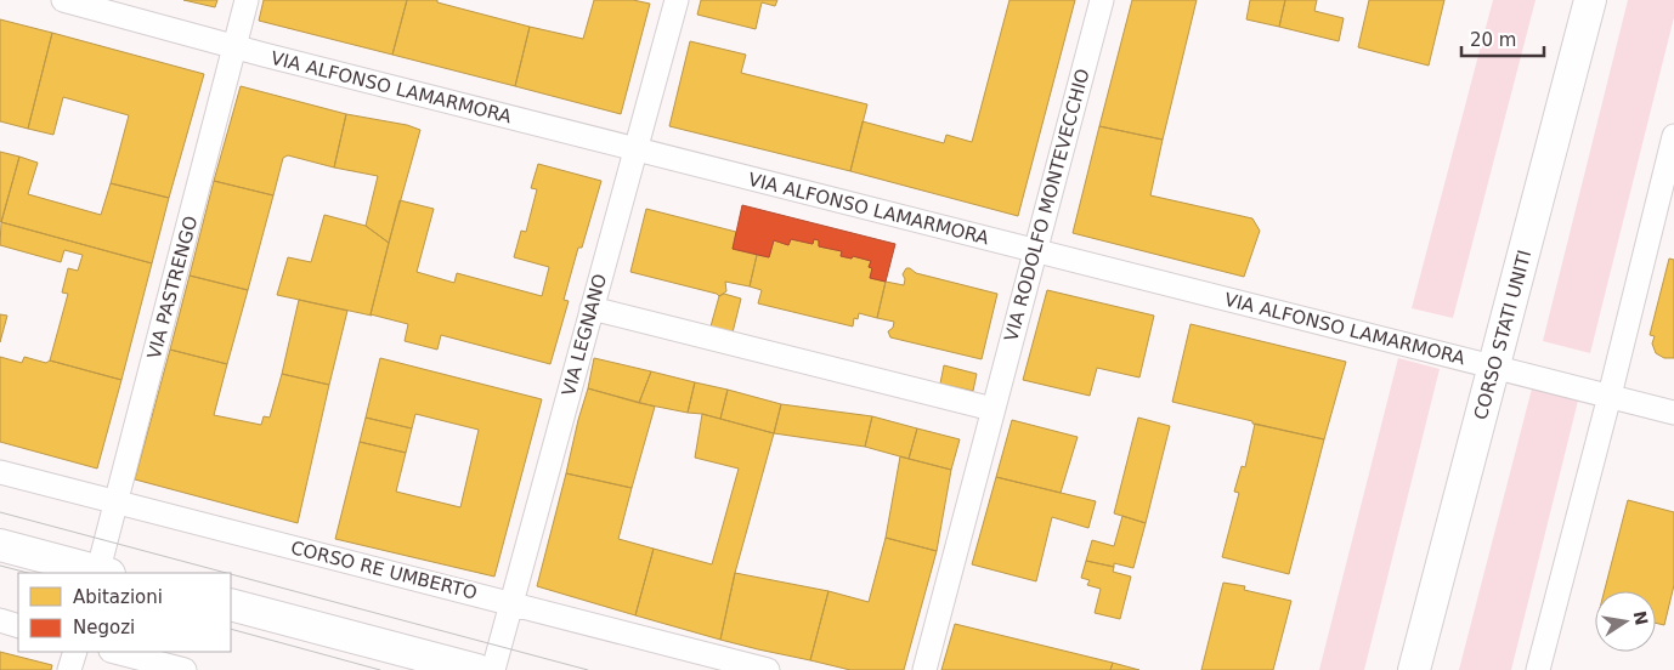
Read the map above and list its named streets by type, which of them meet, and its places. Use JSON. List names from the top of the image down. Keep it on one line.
{"streets":{"main road":["CORSO STATI UNITI"],"street":["VIA ALFONSO LAMARMORA","VIA RODOLFO MONTEVECCHIO","VIA PASTRENGO","VIA LEGNANO","CORSO RE UMBERTO"]},"crossings":[["VIA ALFONSO LAMARMORA","VIA RODOLFO MONTEVECCHIO"],["VIA ALFONSO LAMARMORA","VIA PASTRENGO"],["VIA ALFONSO LAMARMORA","VIA LEGNANO"],["VIA ALFONSO LAMARMORA","CORSO STATI UNITI"],["VIA PASTRENGO","CORSO RE UMBERTO"],["VIA LEGNANO","CORSO RE UMBERTO"]],"legend":["Abitazioni","Negozi"],"scale_bar":"20 m","north":"right"}
